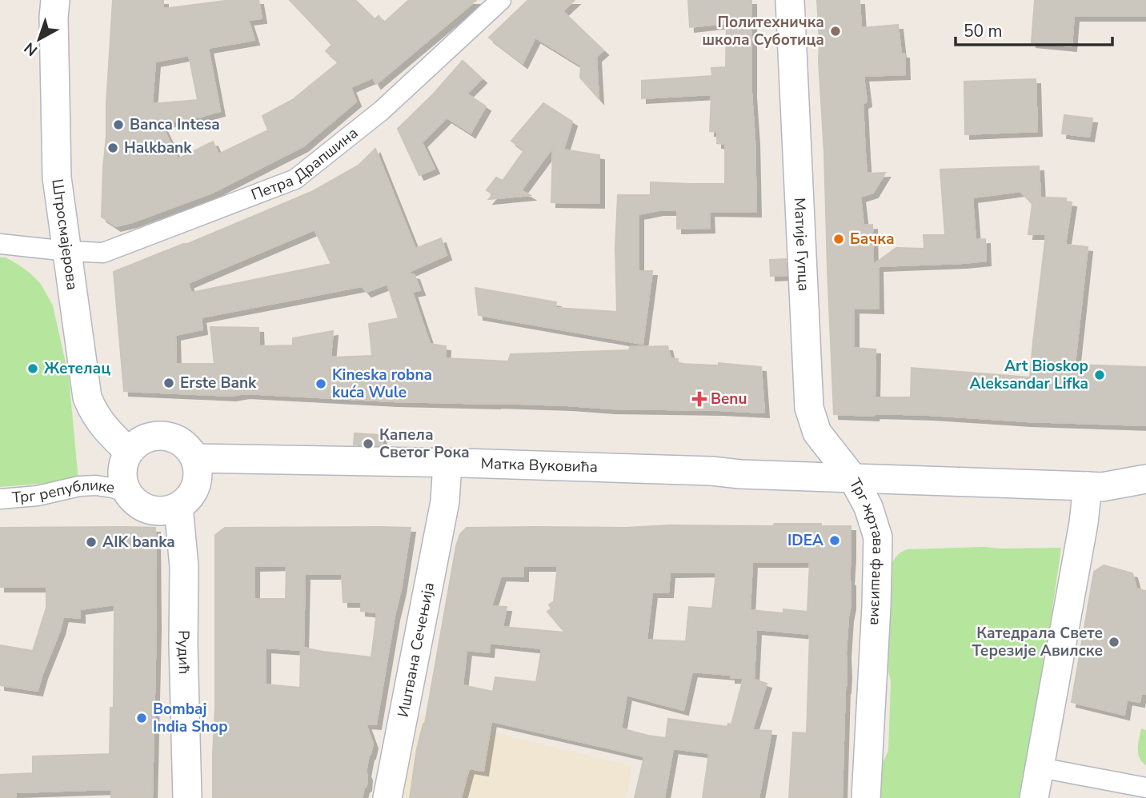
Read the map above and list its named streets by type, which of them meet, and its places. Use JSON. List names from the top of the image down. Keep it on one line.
{"streets":{"street":["Петра Драпшина","Штросмајерова","Матије Гупца","Матка Вуковића","Трг републике","Трг жртава фашизма","Иштвана Сечењија","Рудић"]},"crossings":[["Петра Драпшина","Штросмајерова"],["Штросмајерова","Матка Вуковића"],["Штросмајерова","Трг републике"],["Штросмајерова","Рудић"],["Матије Гупца","Матка Вуковића"],["Матије Гупца","Трг жртава фашизма"],["Матка Вуковића","Трг републике"],["Матка Вуковића","Трг жртава фашизма"],["Матка Вуковића","Иштвана Сечењија"],["Матка Вуковића","Рудић"],["Трг републике","Рудић"]],"places":{"other":["Политехничка школа Суботица","Banca Intesa","Halkbank","Бачка","Жетелац","Art Bioskop Aleksandar Lifka","Erste Bank","Kineska robna kuća Wule","Капела Светог Рока","IDEA","AIK banka","Катедрала Свете Терезије Авилске","Bombaj India Shop"],"health":["Benu"]},"scale_bar":"50 m","north":"bottom left"}
